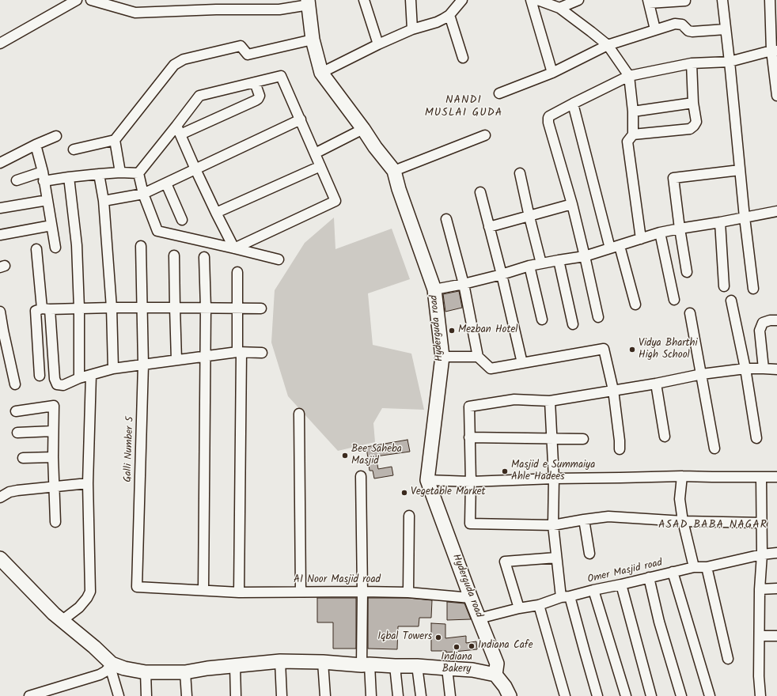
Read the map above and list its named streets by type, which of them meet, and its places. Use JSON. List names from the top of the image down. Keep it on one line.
{"streets":{"street":["Hyderguda road","Galli Number 5","Omer Masjid road","AI Noor Masjid road"]},"crossings":[["Hyderguda road","Omer Masjid road"],["Hyderguda road","AI Noor Masjid road"],["Galli Number 5","AI Noor Masjid road"]],"districts":["NANDI MUSLAI GUDA","ASAD BABA NAGAR"],"places":["Mezban Hotel","Vidya Bharthi High School","Bee Saheba Masjid","Masjid e Summaiya Ahle Hadees","Vegetable Market","Iqbal Towers","Indiana Cafe","Indiana Bakery"]}
